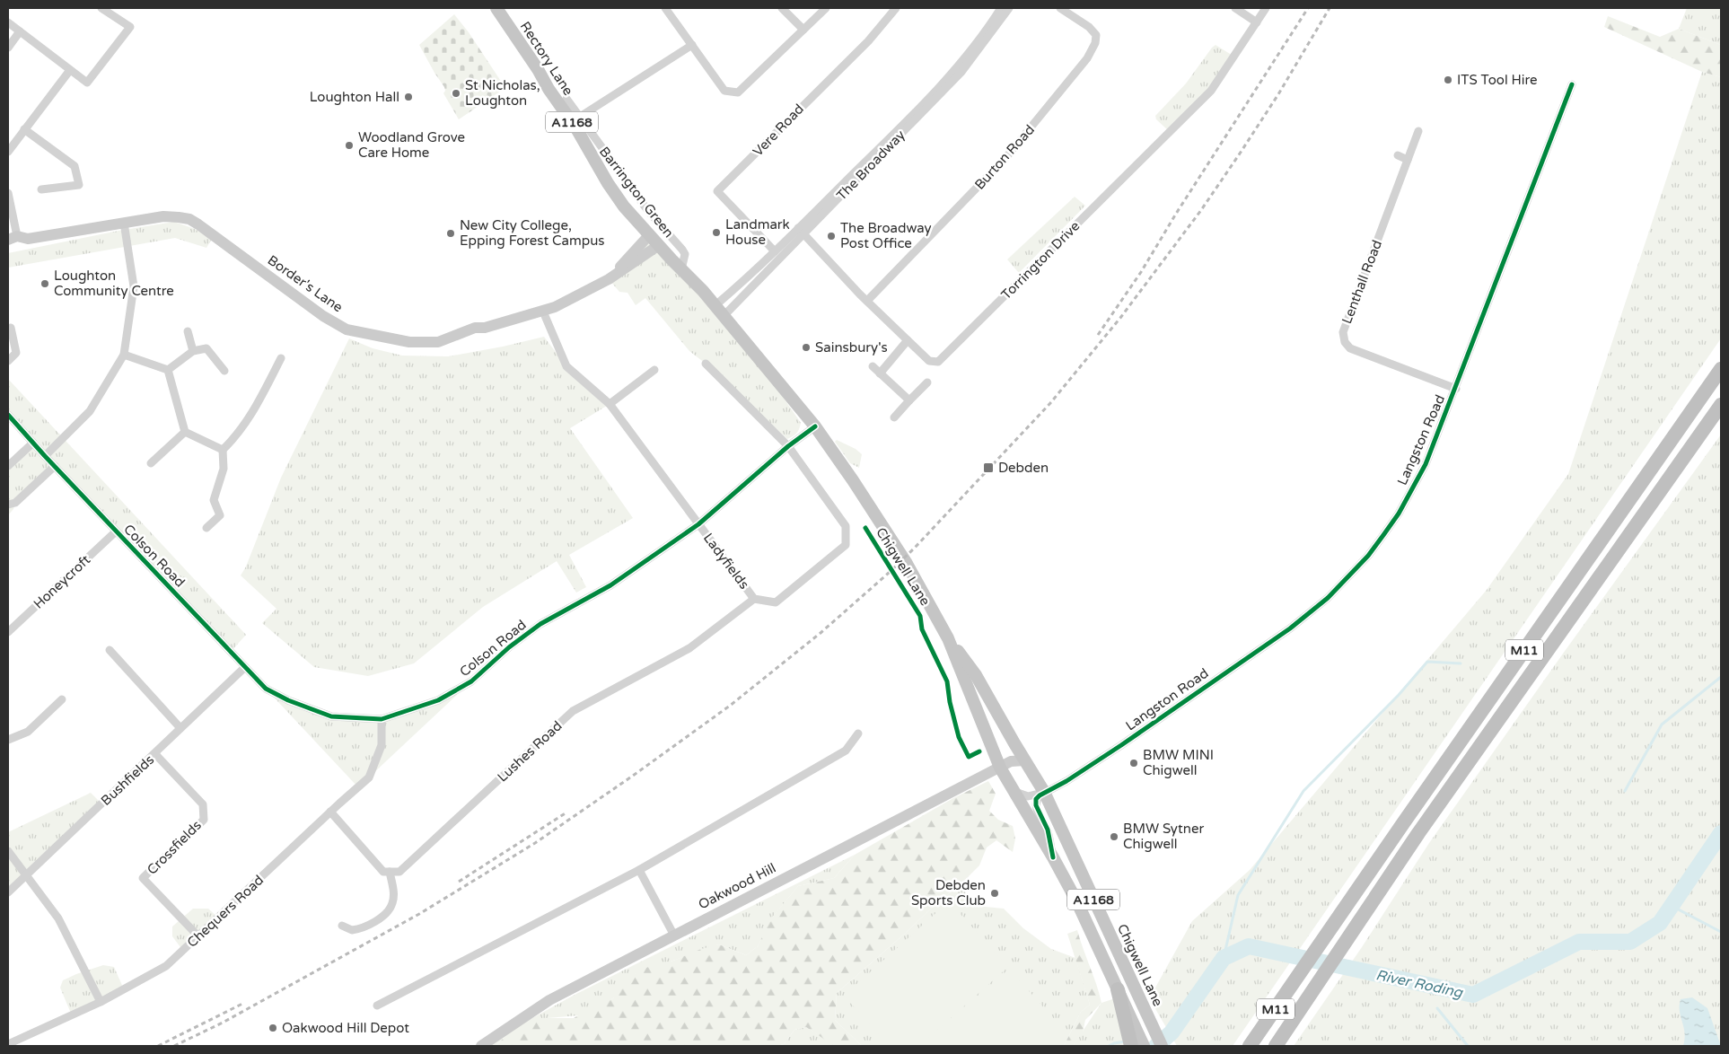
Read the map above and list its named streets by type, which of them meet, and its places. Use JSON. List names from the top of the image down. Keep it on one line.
{"streets":{"highway":["M11"],"main road":["Rectory Lane","A1168","Chigwell Lane"],"street":["Vere Road","Burton Road","The Broadway","Barrington Green","Torrington Drive","Lenthall Road","Border's Lane","Langston Road","Colson Road","Ladyfields","Honeycroft","Lushes Road","Bushfields","Crossfields","Oakwood Hill","Chequers Road"]},"crossings":[["Rectory Lane","Border's Lane"],["Rectory Lane","Chigwell Lane"],["Vere Road","The Broadway"],["Burton Road","Torrington Drive"],["The Broadway","Torrington Drive"],["The Broadway","Chigwell Lane"],["Barrington Green","Chigwell Lane"],["Lenthall Road","Langston Road"],["Border's Lane","Ladyfields"],["Border's Lane","Chigwell Lane"],["Langston Road","Chigwell Lane"],["Colson Road","Ladyfields"],["Colson Road","Chigwell Lane"],["Colson Road","Honeycroft"],["Colson Road","Bushfields"],["Colson Road","Chequers Road"],["Ladyfields","Lushes Road"],["Chigwell Lane","Oakwood Hill"],["Bushfields","Crossfields"],["Crossfields","Chequers Road"]],"water":["River Roding"],"places":{"other":["ITS Tool Hire","St Nicholas, Loughton","Loughton Hall","Woodland Grove Care Home","Landmark House","New City College, Epping Forest Campus","The Broadway Post Office","Loughton Community Centre","Sainsbury's","BMW MINI Chigwell","BMW Sytner Chigwell","Debden Sports Club","Oakwood Hill Depot"],"transit":["Debden"]}}
